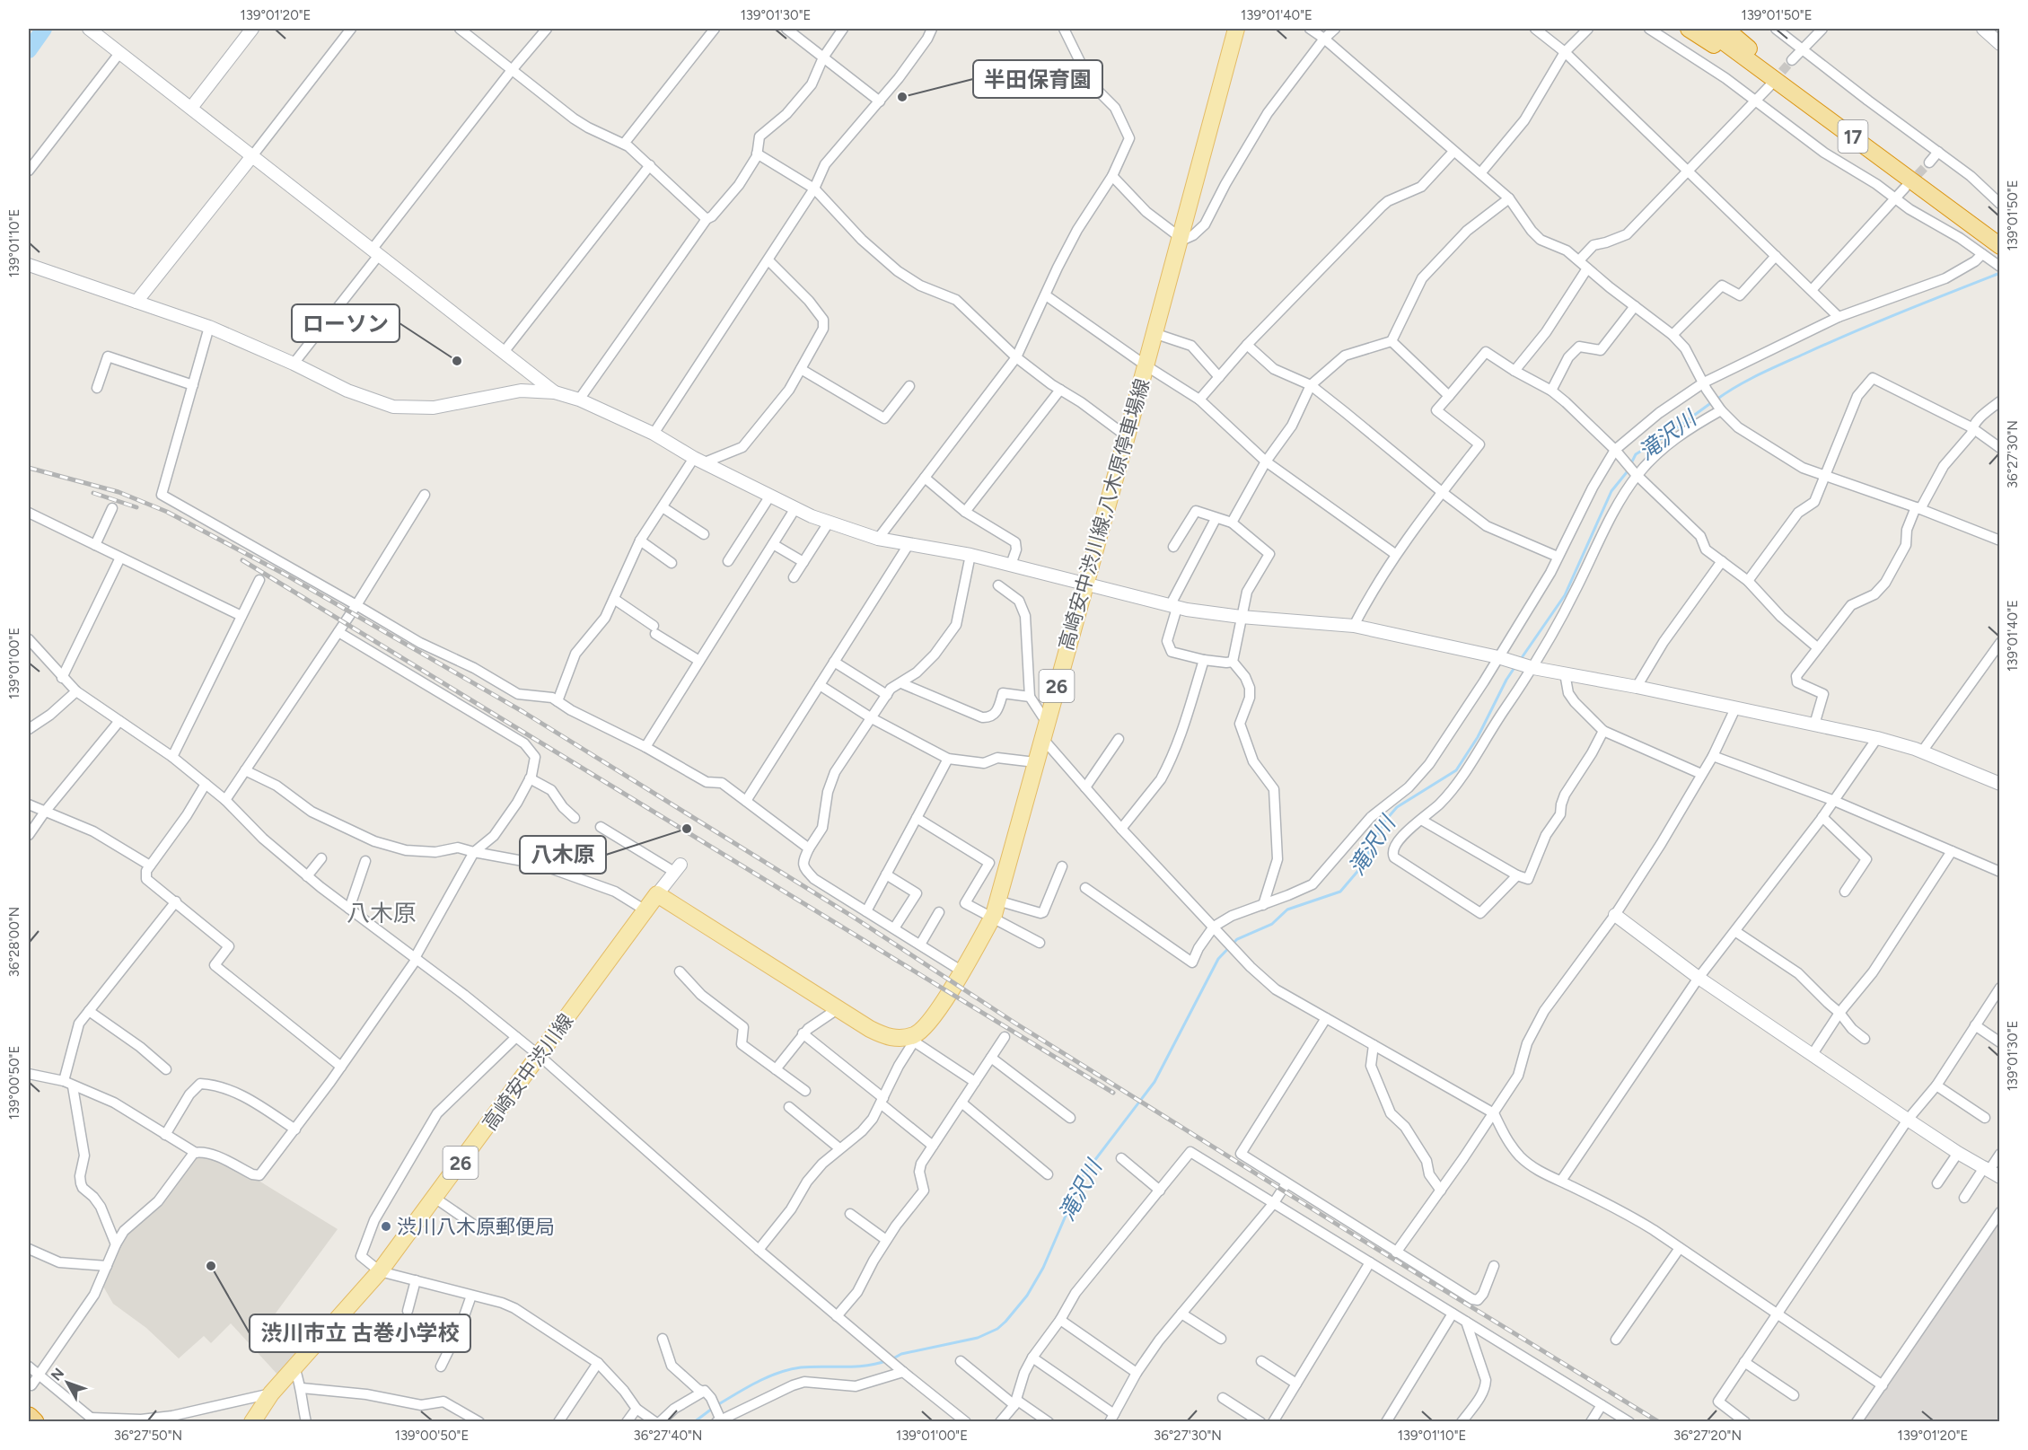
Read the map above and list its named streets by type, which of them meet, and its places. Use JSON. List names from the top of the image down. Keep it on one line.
{"streets":{"highway":["17"],"main road":["高崎安中渋川線;八木原停車場線","26","高崎安中渋川線"]},"districts":["八木原"],"water":["滝沢川"],"places":["半田保育園","ローソン","八木原","渋川八木原郵便局","渋川市立 古巻小学校"],"north":"top left","coordinates":["139°01'20\"E","139°01'30\"E","139°01'40\"E","139°01'50\"E","139°01'10\"E","36°27'30\"N","139°01'00\"E","36°28'00\"N","139°00'50\"E","36°27'50\"N","36°27'40\"N","36°27'20\"N"]}
